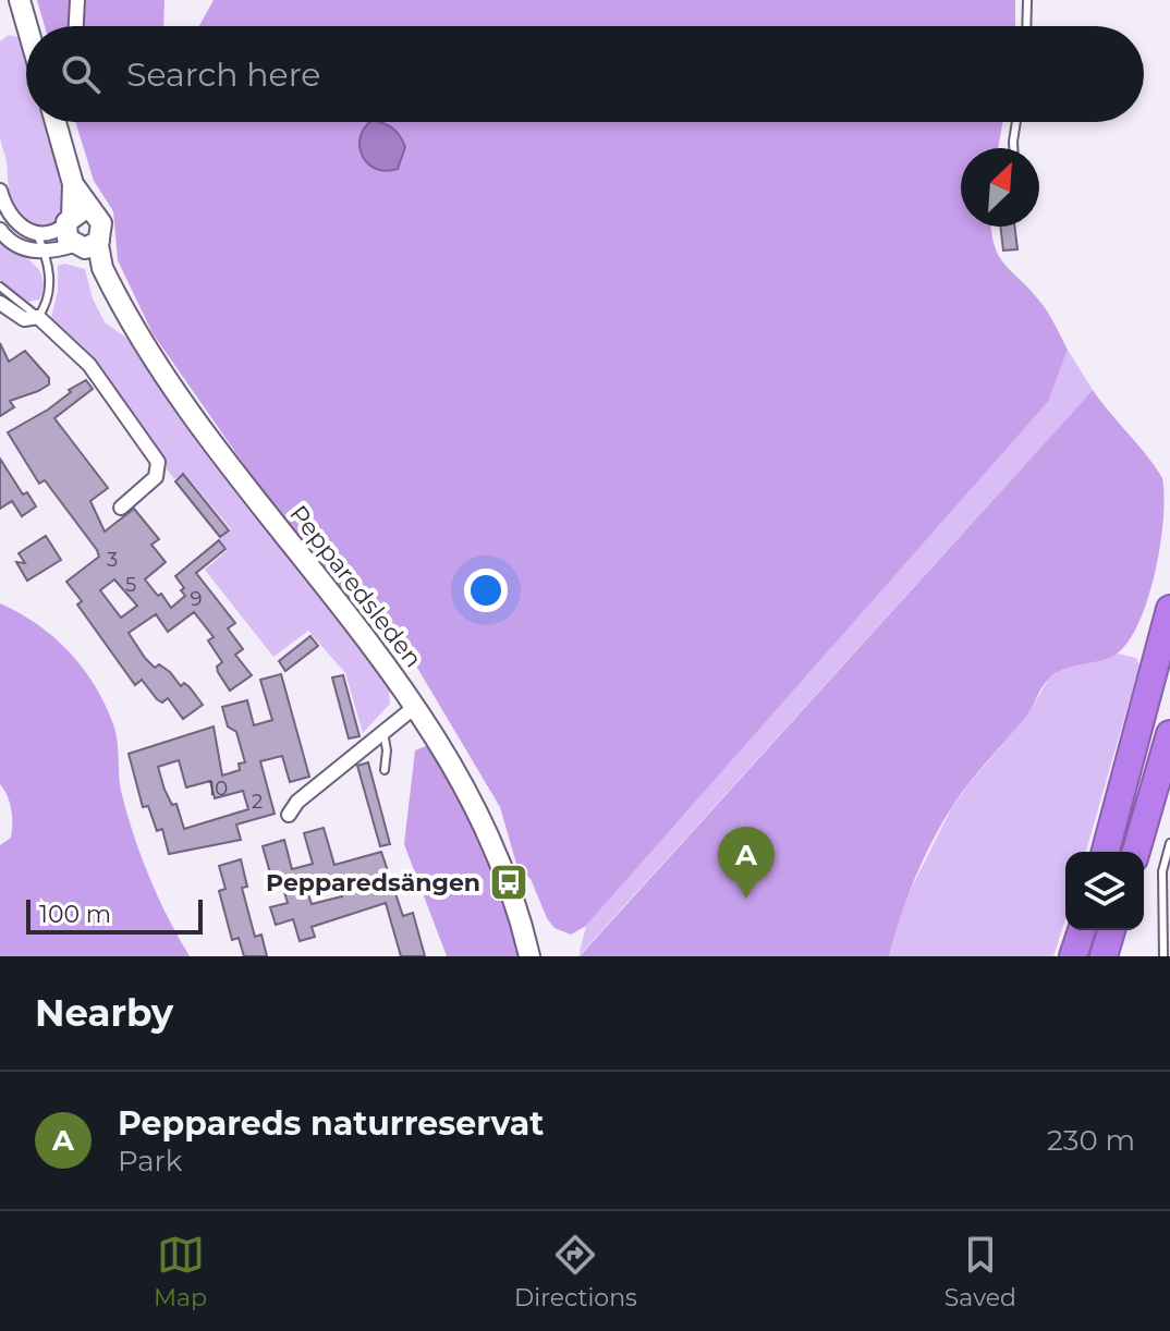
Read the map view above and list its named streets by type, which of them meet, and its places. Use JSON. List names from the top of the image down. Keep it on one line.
{"streets":{"street":["Pepparedsleden"]},"places":{"bus stop":["Pepparedsängen"]},"house_numbers":["3","5","9","10","2"],"scale_bar":"100 m","north":"top right","page":{"search":"Search here","pins":"A","scale":"100 m","heading":"Nearby","list":[{"mark":"A","name":"Peppareds naturreservat","note":"Park","value":"230 m"}],"nav":["Map","Directions","Saved"]}}
